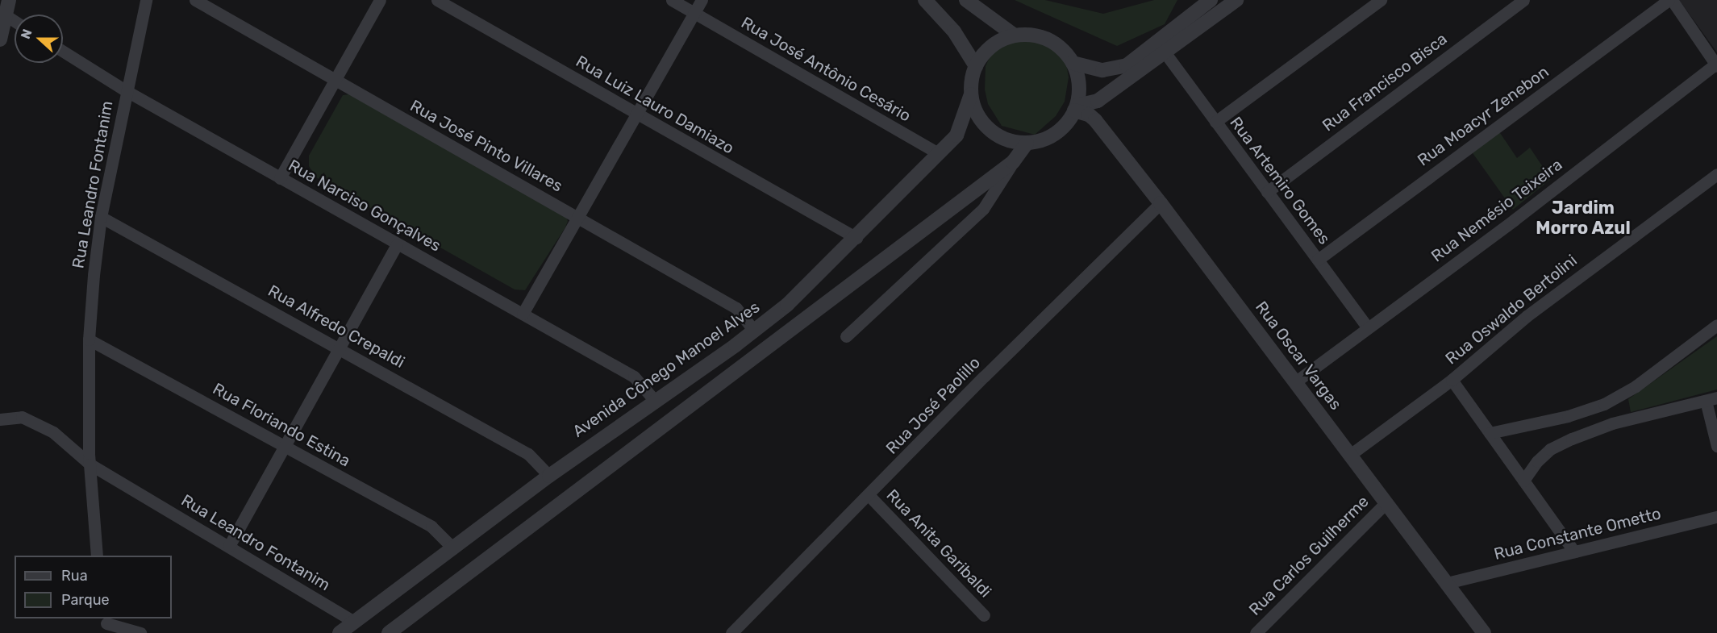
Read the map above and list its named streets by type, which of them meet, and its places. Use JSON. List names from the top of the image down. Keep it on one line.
{"streets":{"street":["Rua José Antônio Cesário","Rua Francisco Bisca","Rua Luiz Lauro Damiazo","Rua Moacyr Zenebon","Rua José Pinto Villares","Rua Artemiro Gomes","Rua Leandro Fontanim","Rua Narciso Gonçalves","Rua Nemésio Teixeira","Rua Oswaldo Bertolini","Rua Alfredo Crepaldi","Rua Oscar Vargas","Avenida Cônego Manoel Alves","Rua José Paolillo","Rua Floriando Estina","Rua Constante Ometto","Rua Anita Garibaldi","Rua Carlos Guilherme"]},"crossings":[["Rua José Antônio Cesário","Avenida Cônego Manoel Alves"],["Rua Francisco Bisca","Rua Artemiro Gomes"],["Rua Luiz Lauro Damiazo","Avenida Cônego Manoel Alves"],["Rua Moacyr Zenebon","Rua Artemiro Gomes"],["Rua José Pinto Villares","Avenida Cônego Manoel Alves"],["Rua Artemiro Gomes","Rua Nemésio Teixeira"],["Rua Leandro Fontanim","Rua Narciso Gonçalves"],["Rua Leandro Fontanim","Rua Alfredo Crepaldi"],["Rua Leandro Fontanim","Avenida Cônego Manoel Alves"],["Rua Leandro Fontanim","Rua Floriando Estina"],["Rua Narciso Gonçalves","Avenida Cônego Manoel Alves"],["Rua Nemésio Teixeira","Rua Oscar Vargas"],["Rua Oswaldo Bertolini","Rua Oscar Vargas"],["Rua Alfredo Crepaldi","Avenida Cônego Manoel Alves"],["Rua Oscar Vargas","Avenida Cônego Manoel Alves"],["Rua Oscar Vargas","Rua José Paolillo"],["Rua Oscar Vargas","Rua Constante Ometto"],["Rua Oscar Vargas","Rua Carlos Guilherme"],["Avenida Cônego Manoel Alves","Rua Floriando Estina"],["Rua José Paolillo","Rua Anita Garibaldi"]],"districts":["Jardim Morro Azul"],"legend":["Rua","Parque"],"north":"left"}
